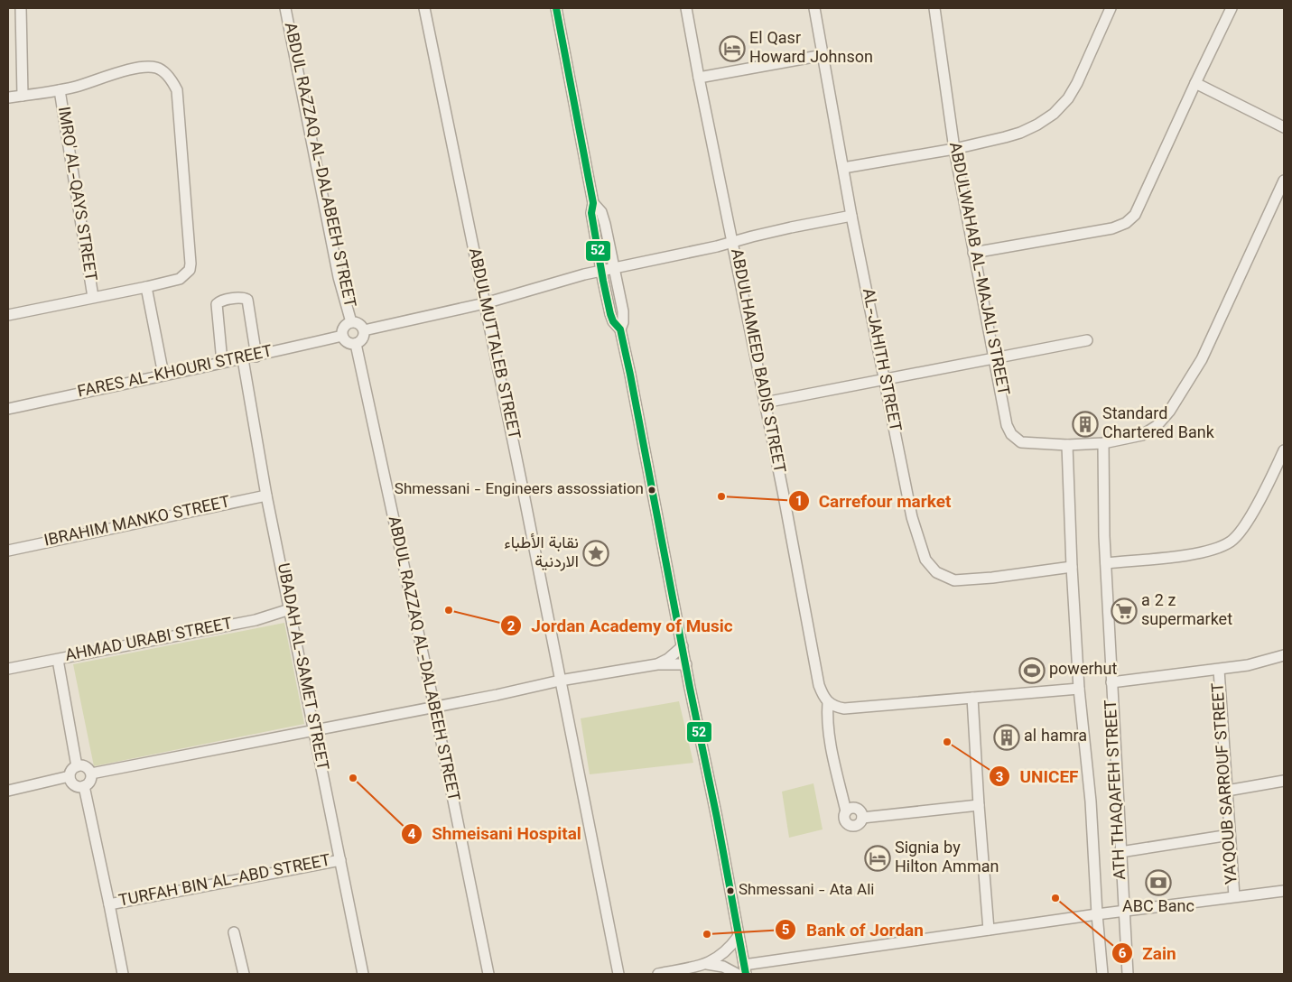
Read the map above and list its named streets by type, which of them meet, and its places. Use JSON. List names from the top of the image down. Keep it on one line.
{"streets":{"street":["ABDUL RAZZAQ AL-DALABEEH STREET","IMRO' AL-QAYS STREET","ABDULWAHAB AL-MAJALI STREET","ABDULMUTTALEB STREET","AL-JAHITH STREET","ABDULHAMEED BADIS STREET","FARES AL-KHOURI STREET","IBRAHIM MANKO STREET","AHMAD URABI STREET","UBADAH AL-SAMET STREET","YA’QOUB SARROUF STREET","ATH THAQAFEH STREET","TURFAH BIN AL-ABD STREET"]},"crossings":[["ABDUL RAZZAQ AL-DALABEEH STREET","FARES AL-KHOURI STREET"],["ABDULWAHAB AL-MAJALI STREET","ATH THAQAFEH STREET"],["AL-JAHITH STREET","ATH THAQAFEH STREET"],["FARES AL-KHOURI STREET","UBADAH AL-SAMET STREET"],["IBRAHIM MANKO STREET","UBADAH AL-SAMET STREET"],["AHMAD URABI STREET","UBADAH AL-SAMET STREET"],["UBADAH AL-SAMET STREET","TURFAH BIN AL-ABD STREET"]],"places":{"hotel":["El Qasr Howard Johnson","Signia by Hilton Amman"],"building":["Standard Chartered Bank","al hamra"],"other":["Shmessani - Engineers assossiation","Carrefour market","Jordan Academy of Music","UNICEF","Shmeisani Hospital","Shmessani - Ata Ali","Zain","Bank of Jordan"],"place":["نقابة الأطباء الاردنية"],"supermarket":["a 2 z supermarket"],"sports":["powerhut"],"bank":["ABC Banc"]},"lines":["transit line 52"]}
